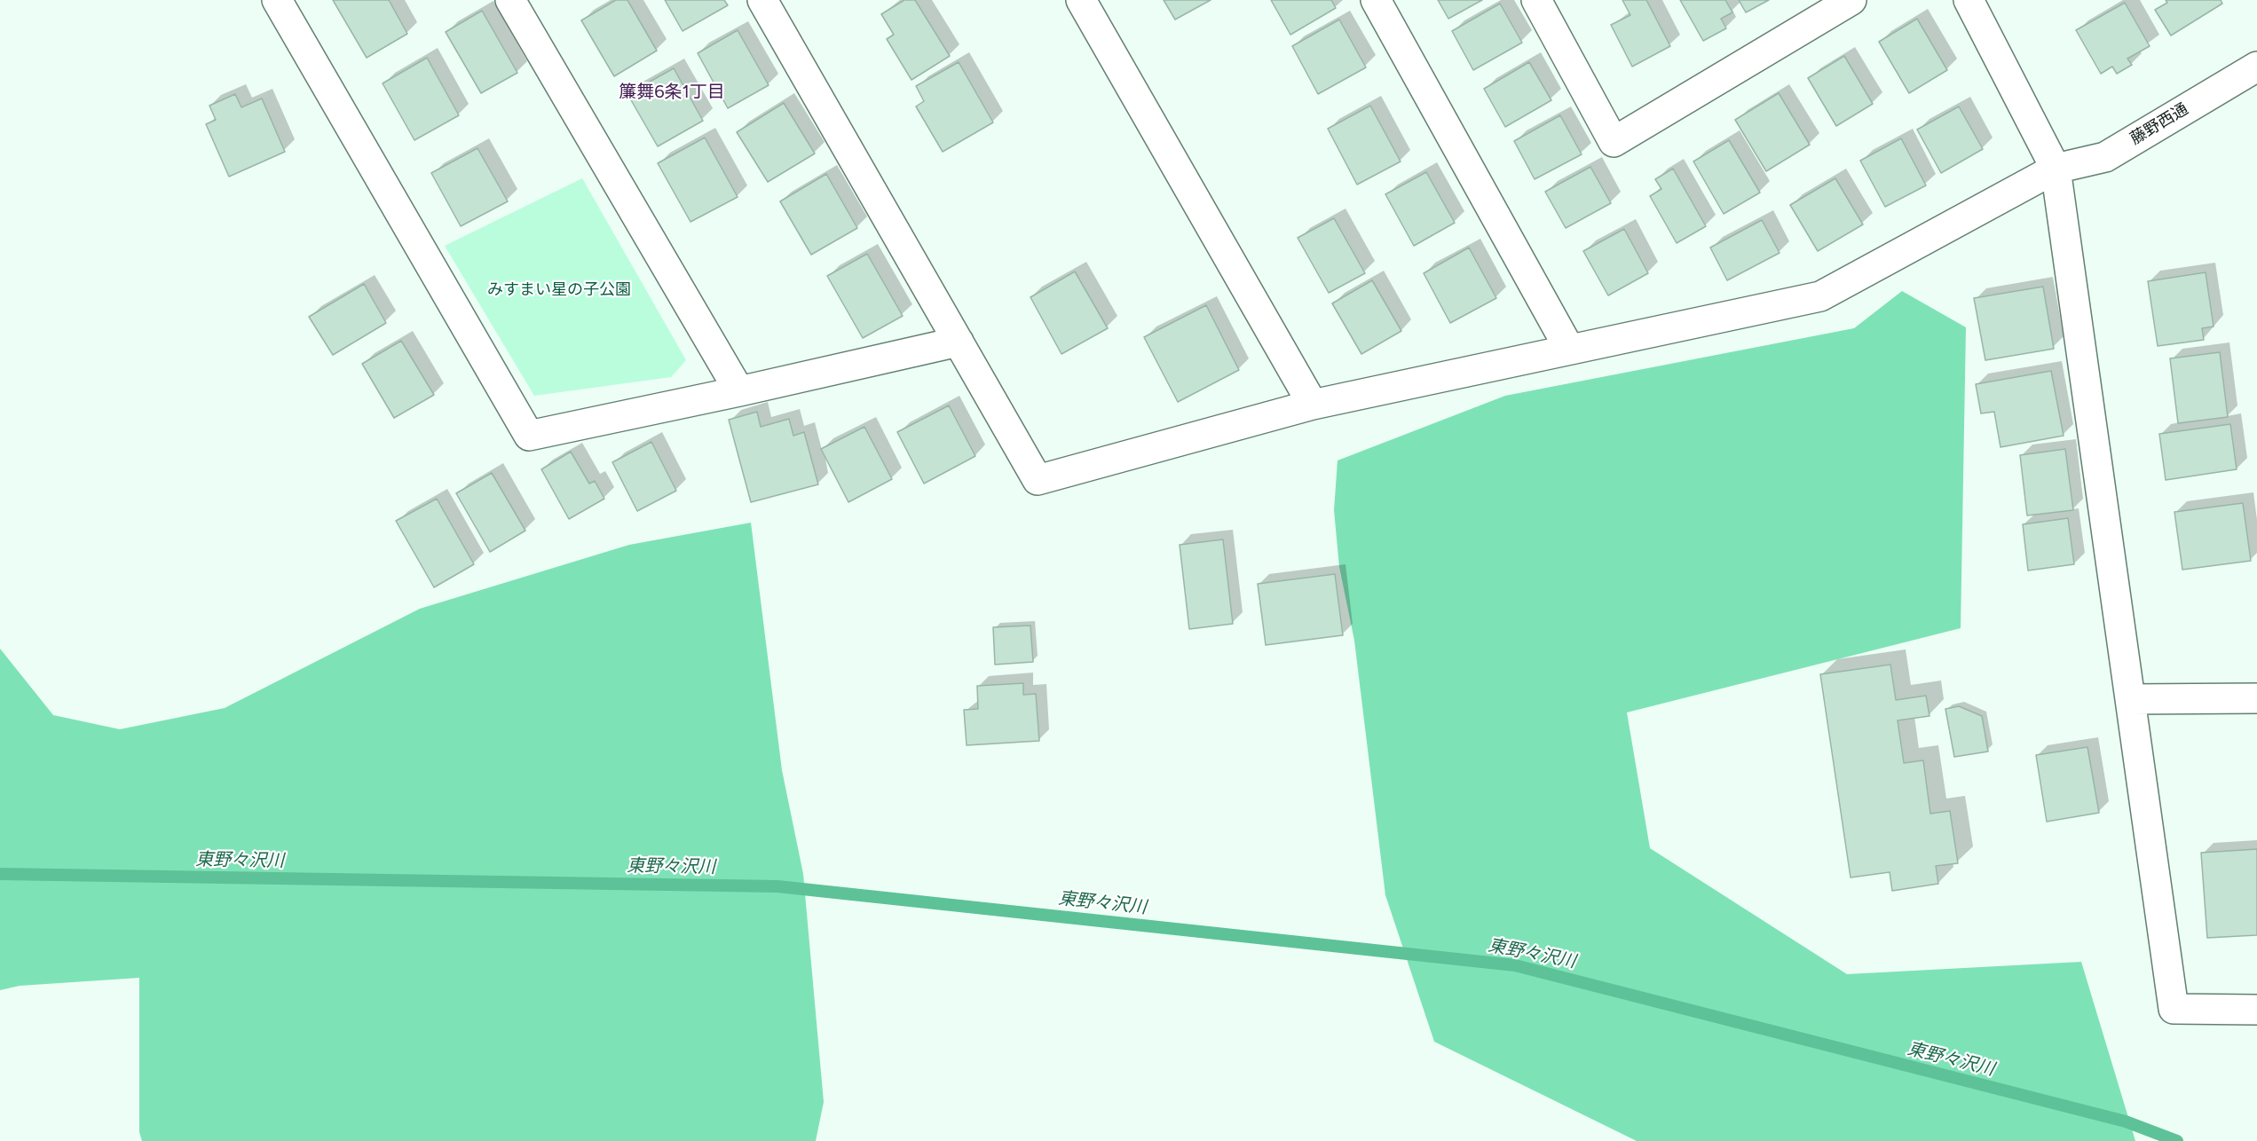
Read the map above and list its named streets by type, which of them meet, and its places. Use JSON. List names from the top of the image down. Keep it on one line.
{"streets":{"street":["藤野西通"]},"districts":["簾舞6条1丁目"],"water":["東野々沢川"],"parks":["みすまい星の子公園"]}
